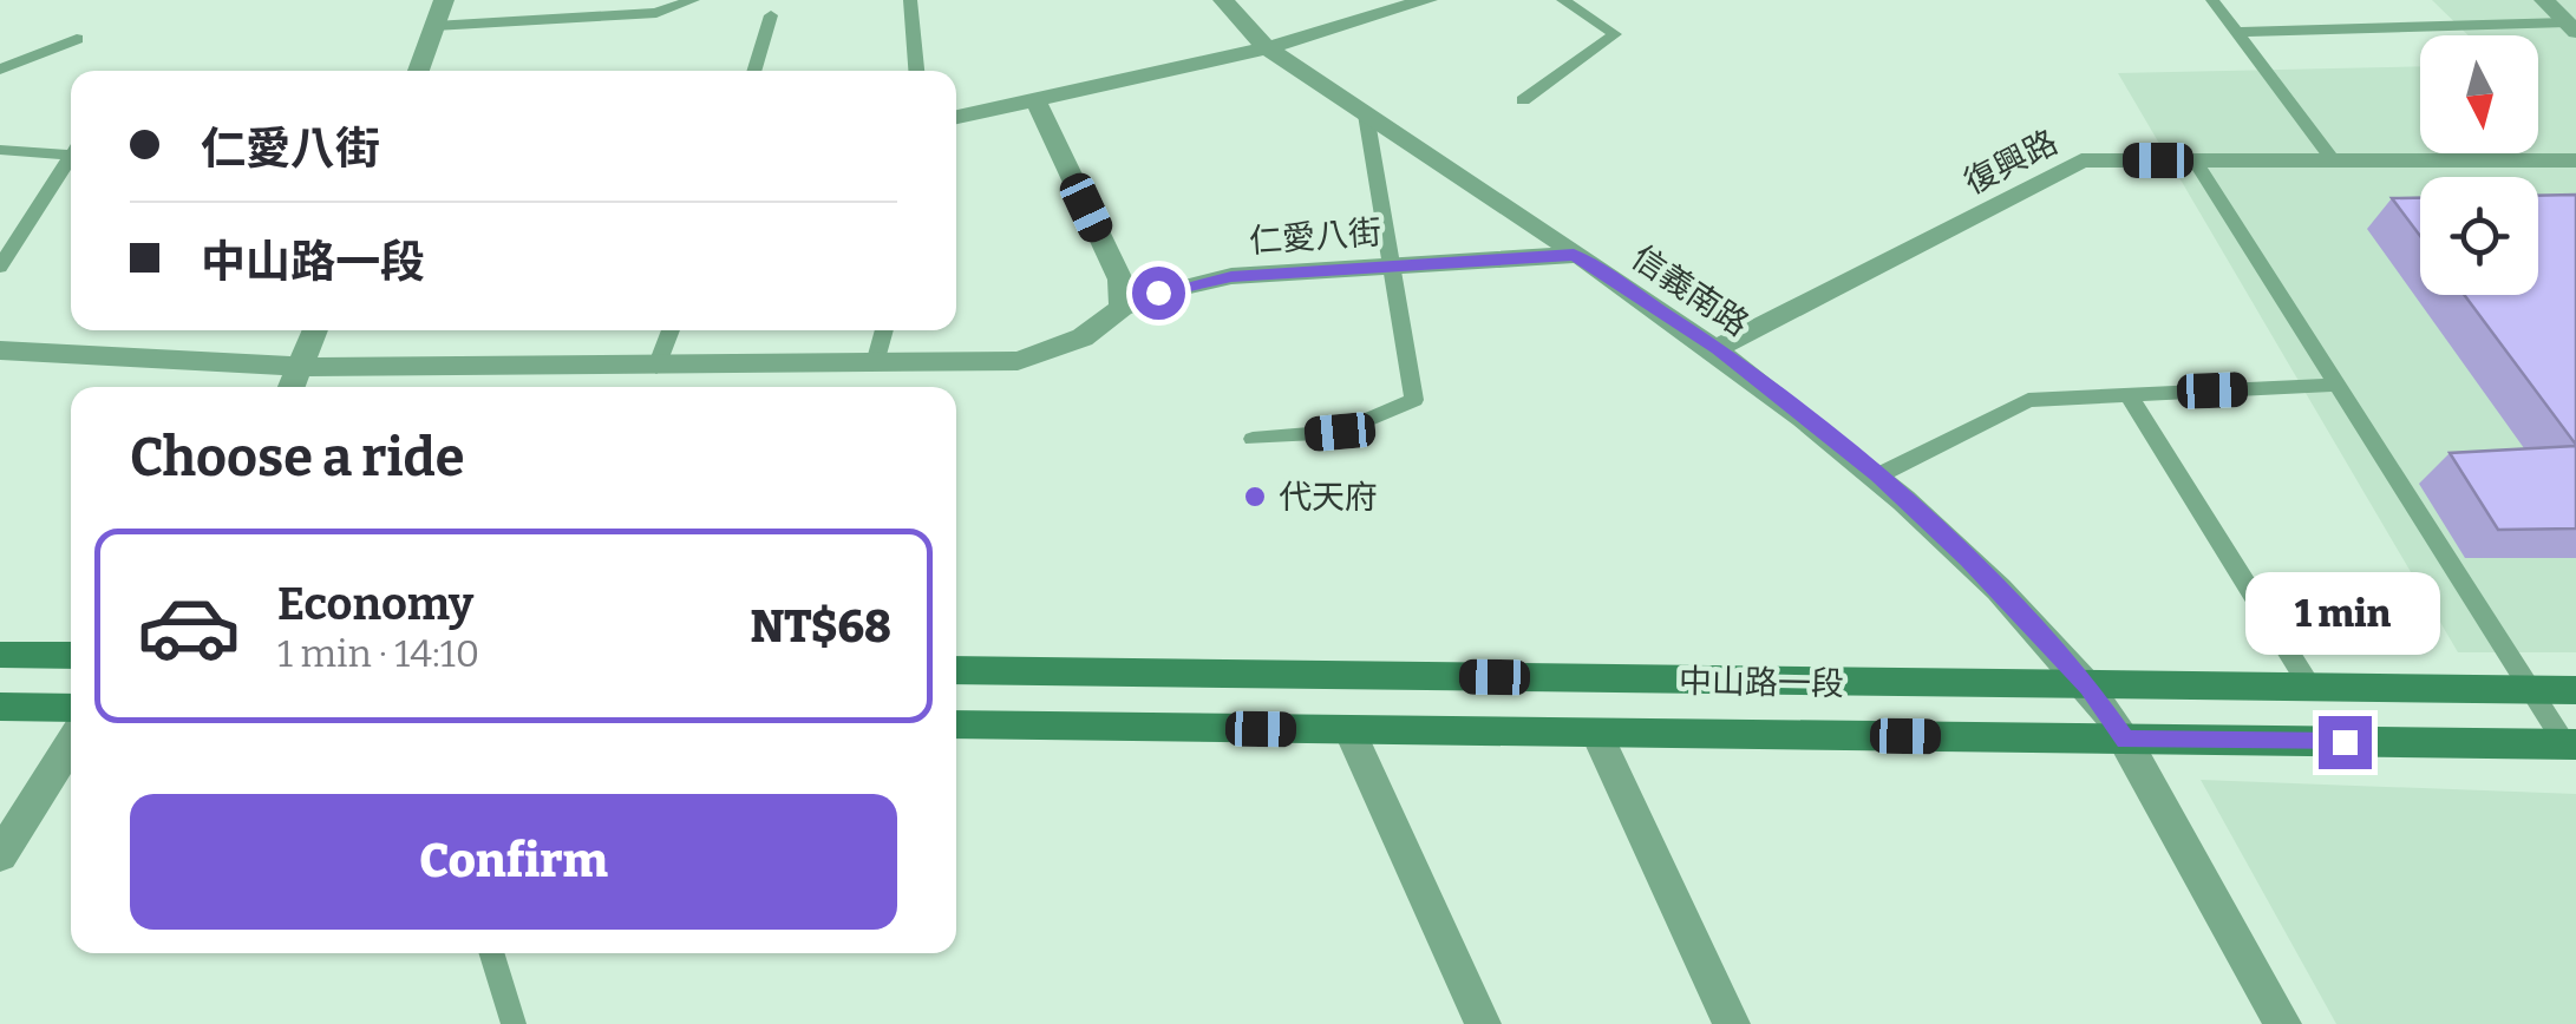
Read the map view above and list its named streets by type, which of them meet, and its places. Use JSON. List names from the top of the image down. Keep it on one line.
{"streets":{"main road":["中山路一段"],"street":["復興路","仁愛八街","信義南路"]},"crossings":[["復興路","信義南路"],["仁愛八街","信義南路"],["信義南路","中山路一段"]],"places":["代天府"],"north":"bottom","page":{"banner":["仁愛八街","中山路一段"],"heading":"Choose a ride","list":[{"name":"Economy","note":"1 min · 14:10","value":"NT$68"}],"bubble":"1 min","buttons":"Confirm"}}
